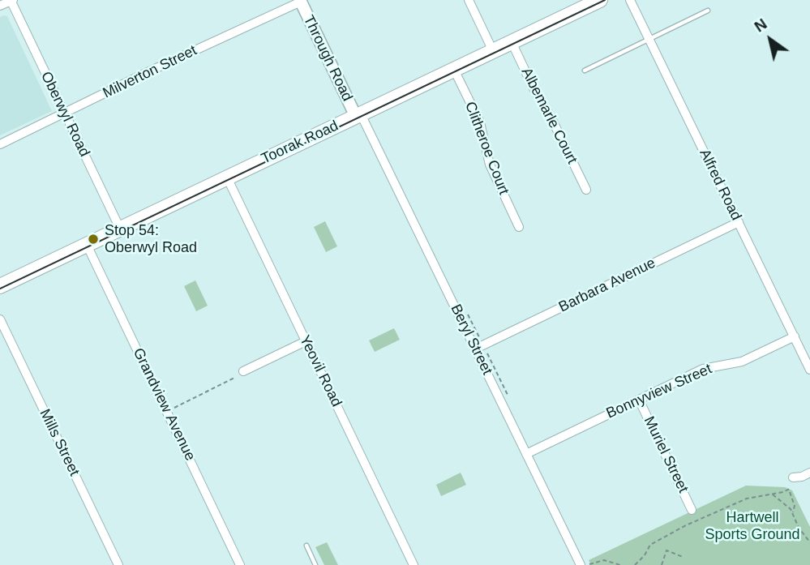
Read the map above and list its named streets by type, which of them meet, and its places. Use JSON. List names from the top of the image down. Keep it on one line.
{"streets":{"highway":["Toorak Road"],"street":["Through Road","Milverton Street","Oberwyl Road","Albemarle Court","Clitheroe Court","Alfred Road","Barbara Avenue","Beryl Street","Yeovil Road","Bonnyview Street","Grandview Avenue","Mills Street","Muriel Street"]},"crossings":[["Through Road","Milverton Street"],["Through Road","Toorak Road"],["Through Road","Beryl Street"],["Milverton Street","Oberwyl Road"],["Oberwyl Road","Toorak Road"],["Albemarle Court","Toorak Road"],["Toorak Road","Clitheroe Court"],["Toorak Road","Beryl Street"],["Toorak Road","Yeovil Road"],["Toorak Road","Grandview Avenue"],["Alfred Road","Barbara Avenue"],["Alfred Road","Bonnyview Street"],["Barbara Avenue","Beryl Street"],["Beryl Street","Bonnyview Street"],["Bonnyview Street","Muriel Street"]],"parks":["Hartwell Sports Ground"],"places":["Stop 54: Oberwyl Road"],"north":"top left"}
